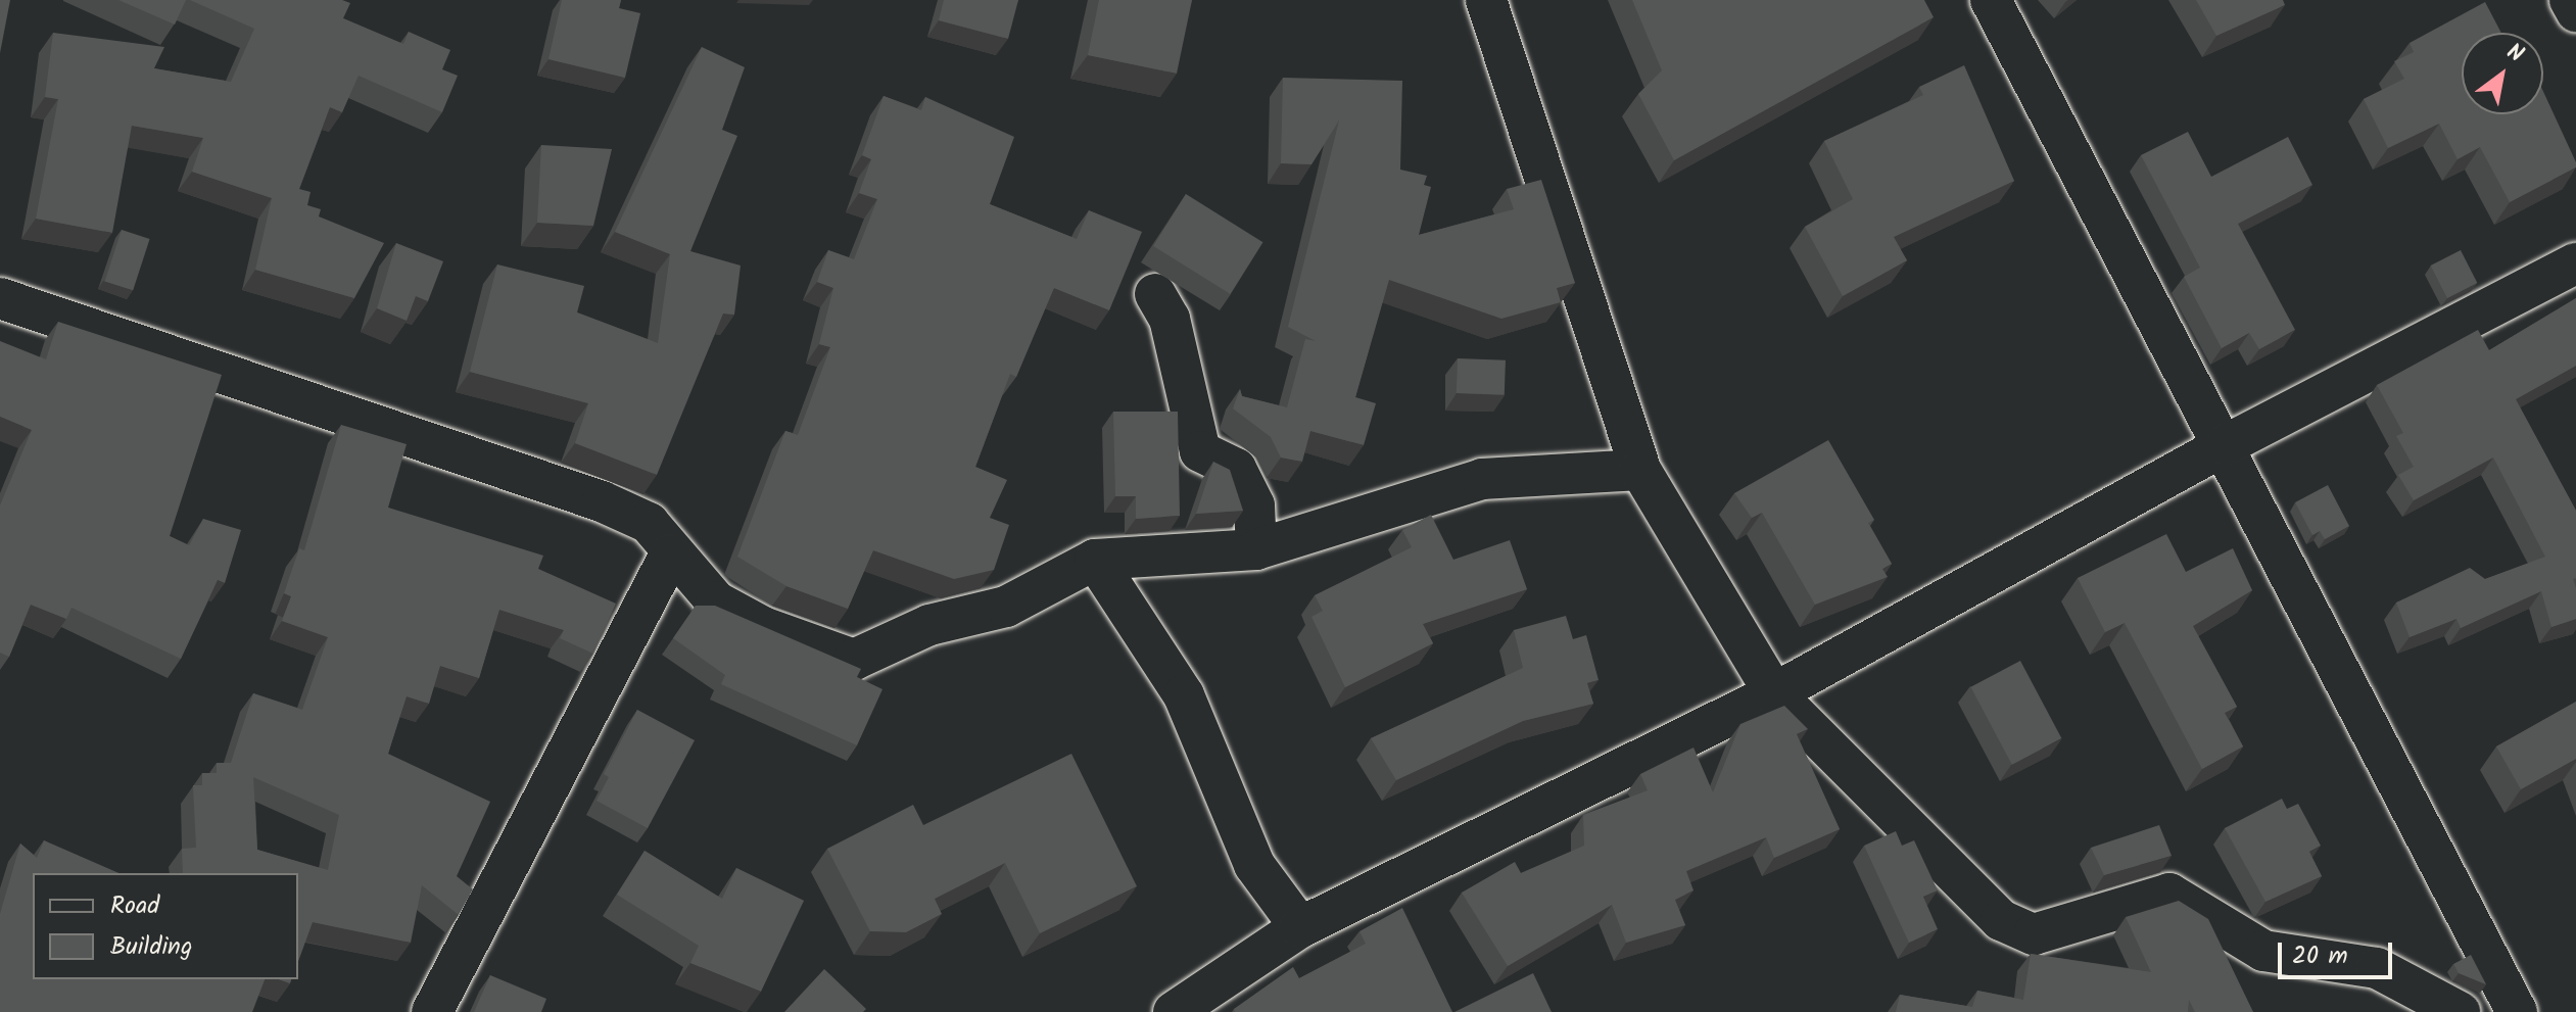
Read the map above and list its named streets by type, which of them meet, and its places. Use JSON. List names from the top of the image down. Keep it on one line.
{"legend":["Road","Building"],"scale_bar":"20 m","north":"top right"}
